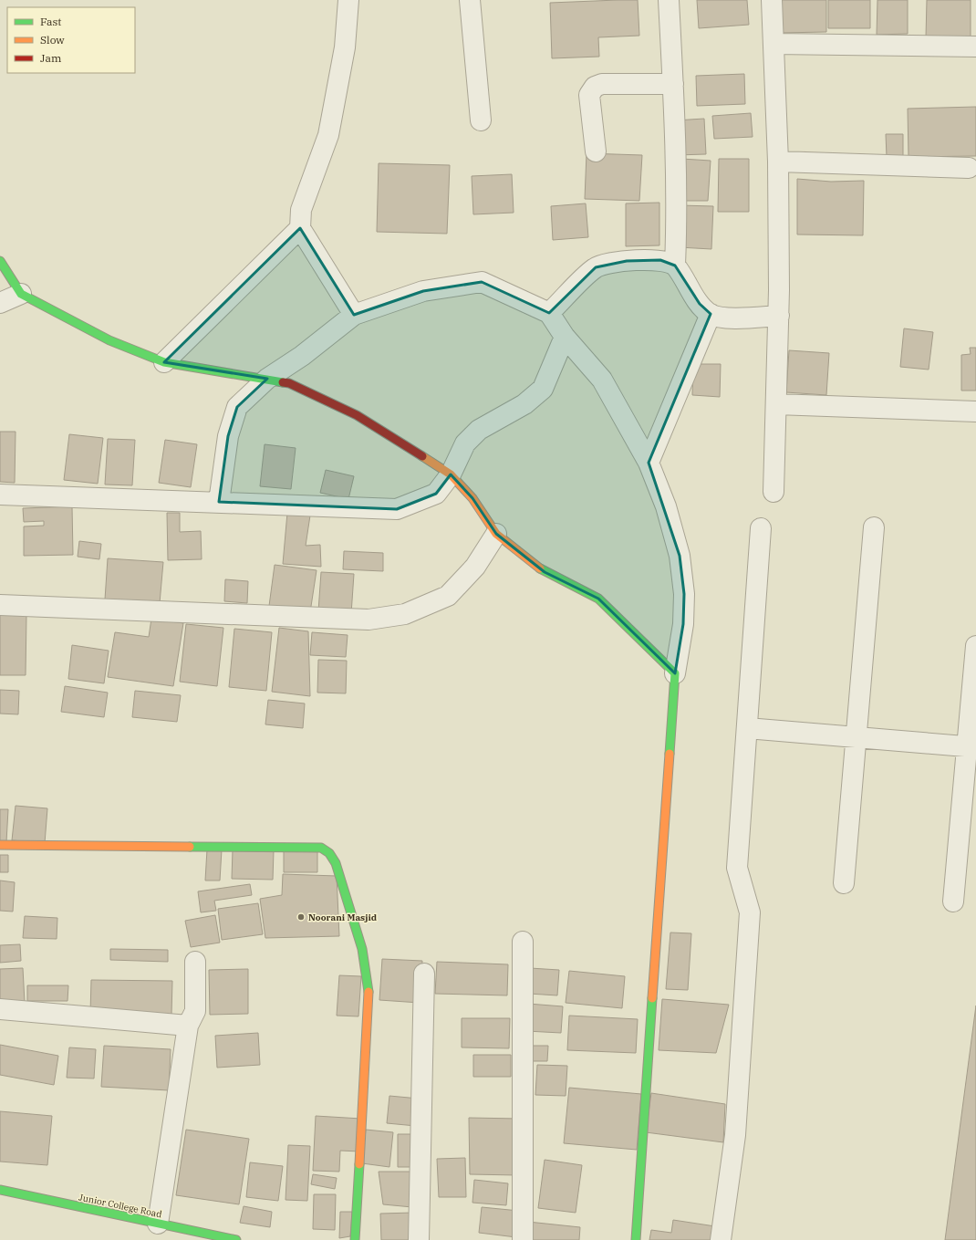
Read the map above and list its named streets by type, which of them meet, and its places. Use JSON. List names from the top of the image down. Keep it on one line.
{"streets":{"street":["Junior College Road"]},"places":["Noorani Masjid"],"legend":["Fast","Slow","Jam"]}
